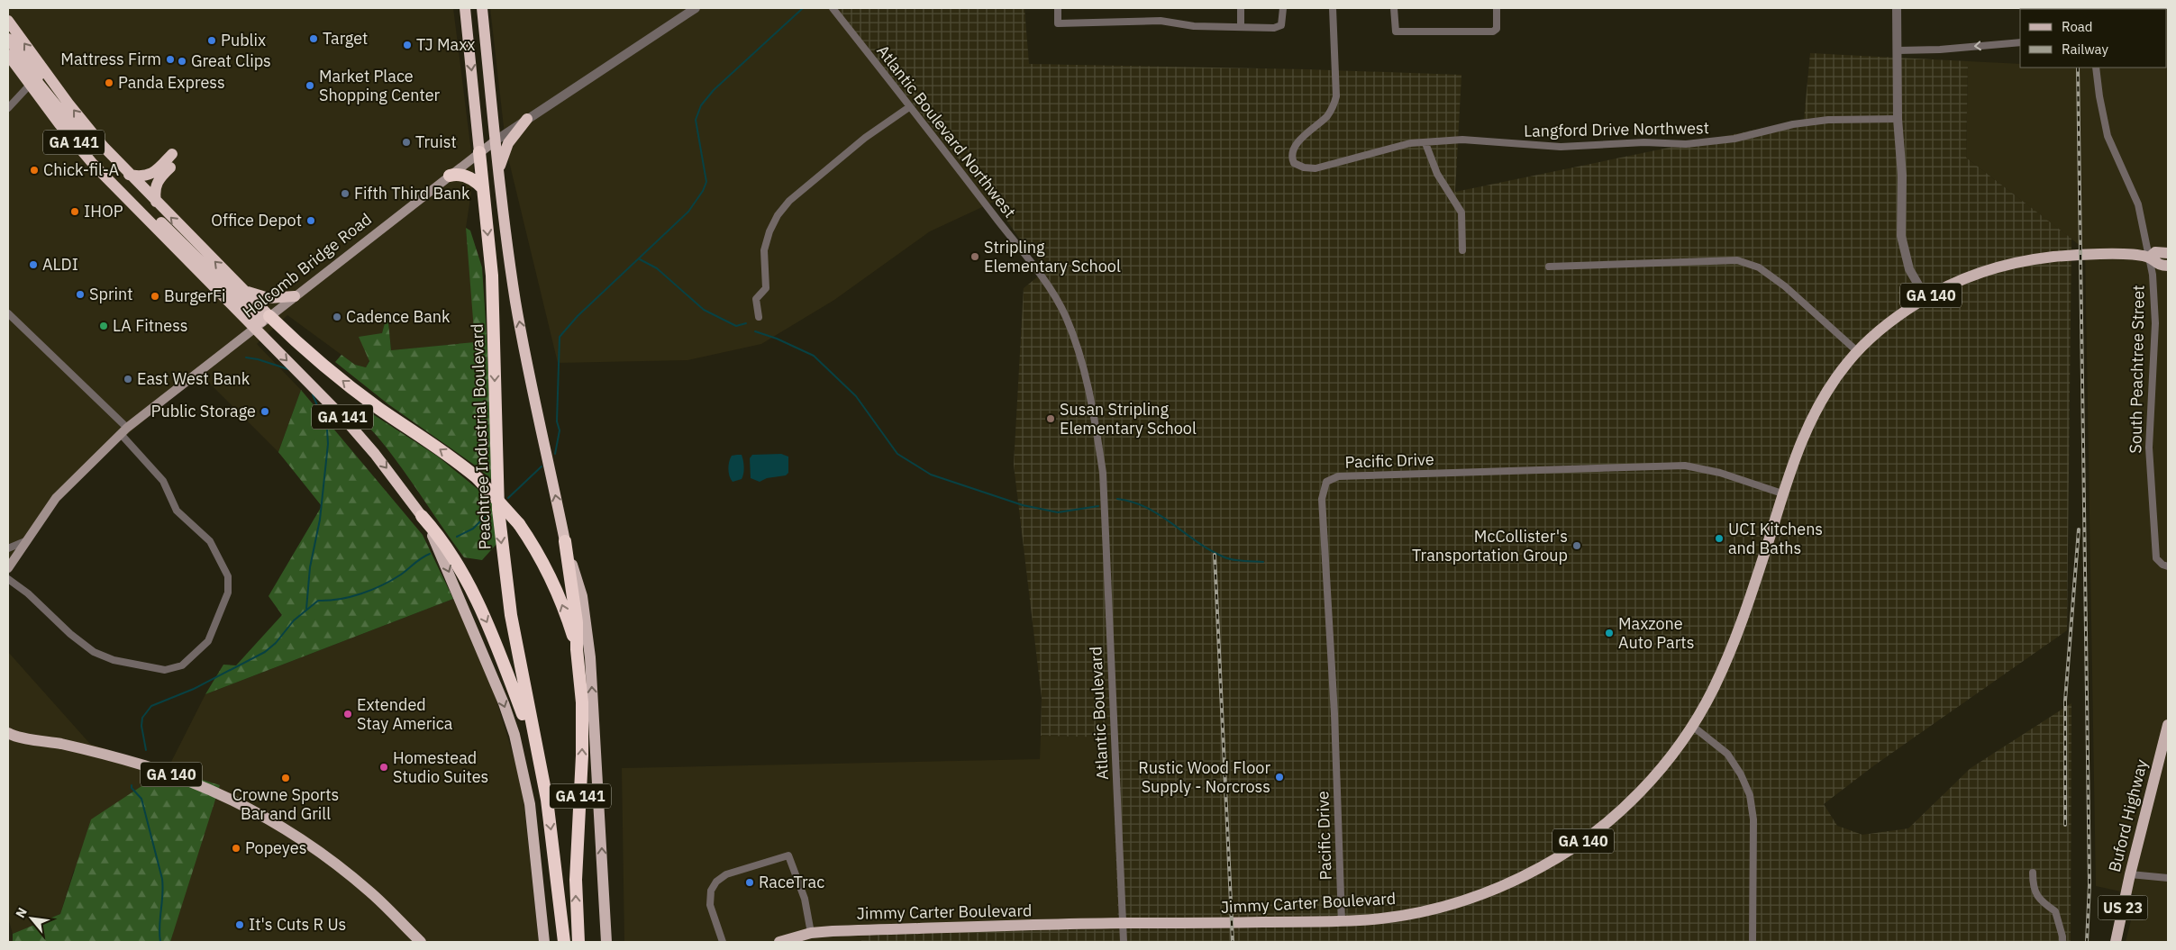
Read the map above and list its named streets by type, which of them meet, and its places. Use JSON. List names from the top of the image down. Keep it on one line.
{"streets":{"highway":["GA 141","Peachtree Industrial Boulevard"],"main road":["Holcomb Bridge Road","GA 140","Buford Highway","Jimmy Carter Boulevard","US 23"],"street":["Langford Drive Northwest","Atlantic Boulevard Northwest","South Peachtree Street","Pacific Drive","Atlantic Boulevard"]},"crossings":[["Atlantic Boulevard Northwest","Atlantic Boulevard"],["GA 141","Holcomb Bridge Road"],["GA 141","Peachtree Industrial Boulevard"],["Holcomb Bridge Road","Peachtree Industrial Boulevard"],["South Peachtree Street","Jimmy Carter Boulevard"],["Pacific Drive","Jimmy Carter Boulevard"],["Atlantic Boulevard","Jimmy Carter Boulevard"]],"places":["Target","Publix","TJ Maxx","Mattress Firm","Great Clips","Panda Express","Market Place Shopping Center","Truist","Chick-fil-A","Fifth Third Bank","IHOP","Office Depot","Stripling Elementary School","ALDI","Sprint","BurgerFi","Cadence Bank","LA Fitness","East West Bank","Public Storage","Susan Stripling Elementary School","UCI Kitchens and Baths","McCollister's Transportation Group","Maxzone Auto Parts","Extended Stay America","Homestead Studio Suites","Rustic Wood Floor Supply - Norcross","Crowne Sports Bar and Grill","Popeyes","RaceTrac","It's Cuts R Us"],"legend":["Road","Railway"],"north":"top left"}
